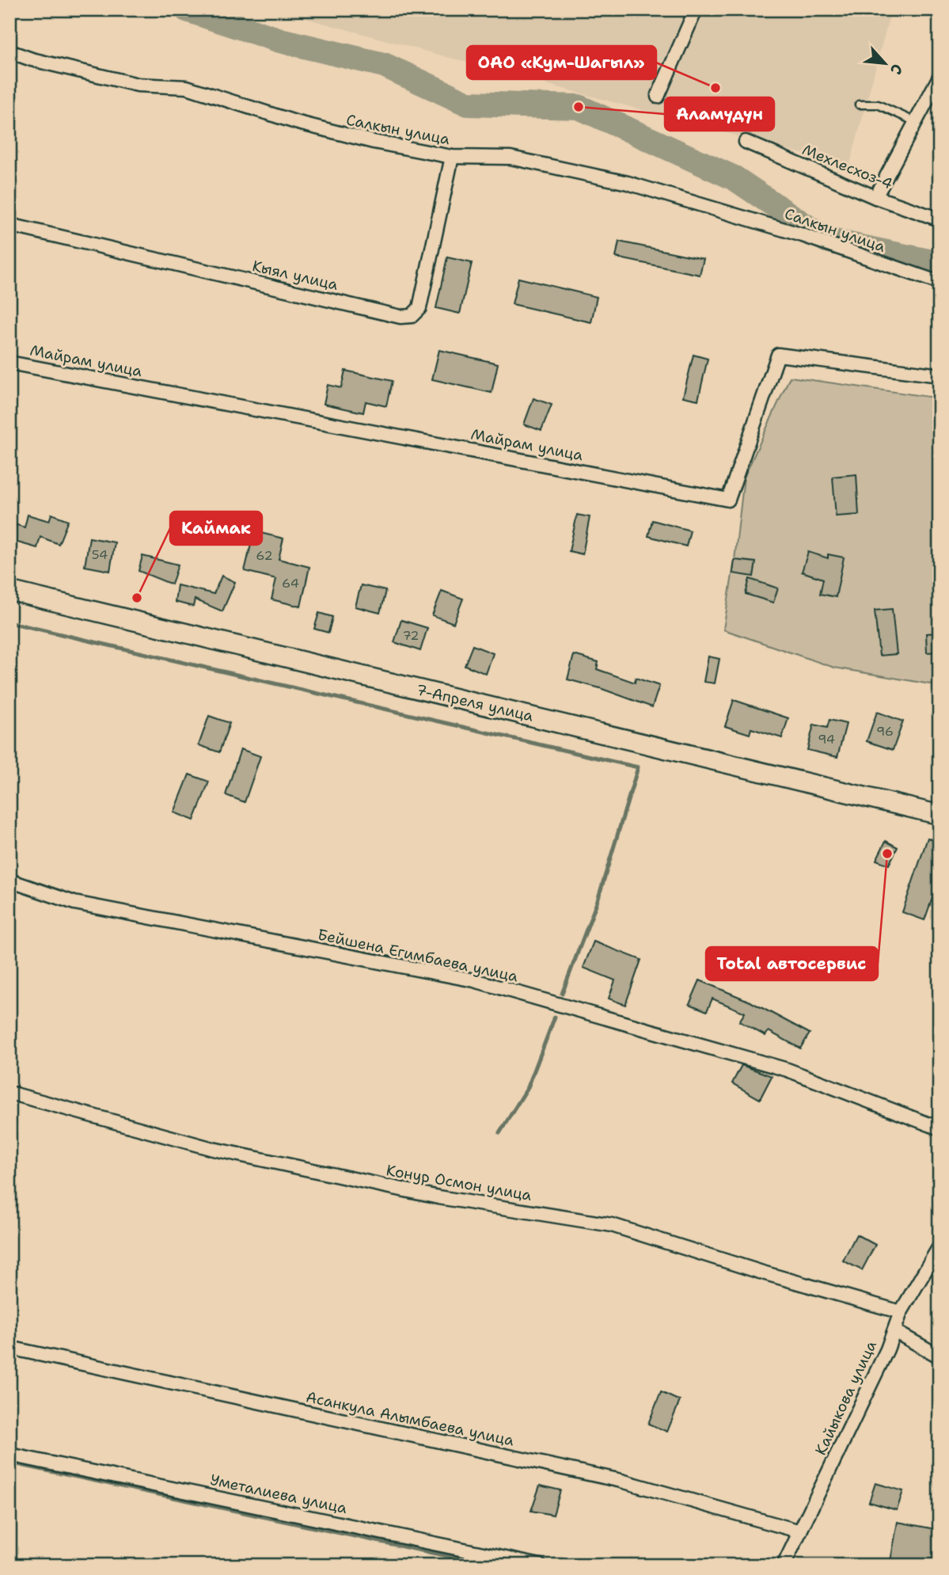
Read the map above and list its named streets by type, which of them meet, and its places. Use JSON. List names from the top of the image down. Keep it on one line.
{"streets":{"main road":["7-Апреля улица"],"street":["Салкын улица","Мехлесхоз-4","Кыял улица","Майрам улица","Бейшена Егимбаева улица","Конур Осмон улица","Кайыкова улица","Асанкула Алымбаева улица","Уметалиева улица"]},"crossings":[["Салкын улица","Кыял улица"],["Конур Осмон улица","Кайыкова улица"],["Кайыкова улица","Асанкула Алымбаева улица"]],"places":["ОАО «Кум-Шагыл»","Аламүдүн","Каймак","Total автосервис"],"house_numbers":["54","62","64","72","96","94"],"north":"bottom right"}
